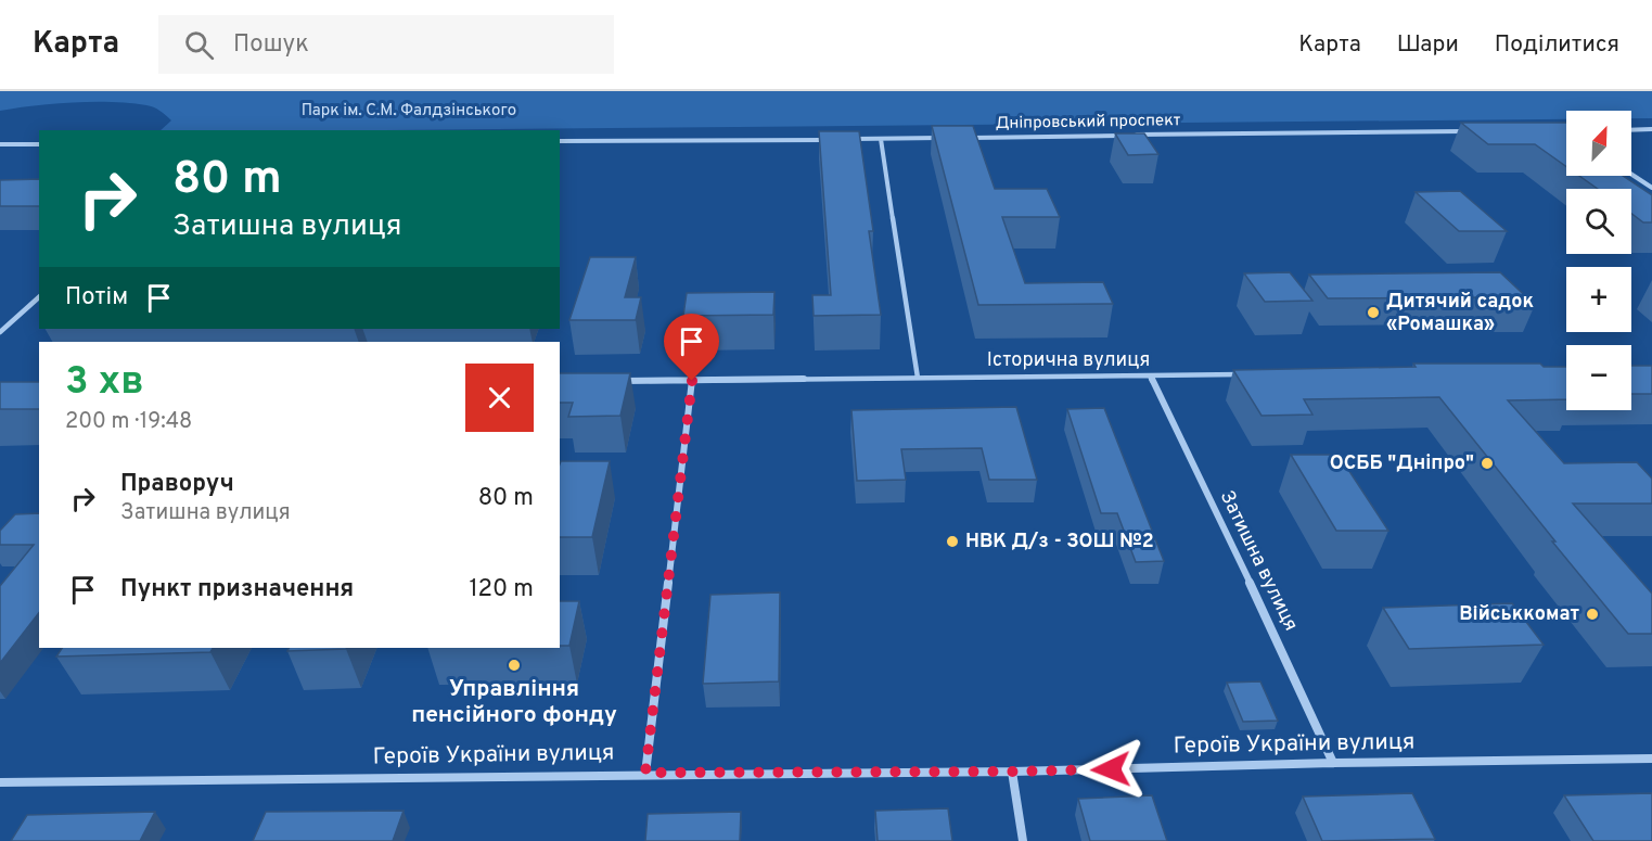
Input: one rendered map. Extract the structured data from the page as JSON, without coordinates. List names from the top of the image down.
{
  "streets": {
    "street": [
      "Дніпровський проспект",
      "Історична вулиця",
      "Затишна вулиця",
      "Героїв України вулиця"
    ]
  },
  "crossings": [
    ["Історична вулиця", "Затишна вулиця"],
    ["Затишна вулиця", "Героїв України вулиця"]
  ],
  "parks": ["Парк ім. С.М. Фалдзінського"],
  "places": [
    "Дитячий садок «Ромашка»",
    "ОСББ \"Днiпро\"",
    "НВК Д/з - ЗОШ №2",
    "Військкомат",
    "Управління пенсійного фонду"
  ],
  "north": "top right",
  "page": {
    "header": "Карта",
    "search": "Пошук",
    "nav": ["Карта", "Шари", "Поділитися"],
    "map_buttons": ["+", "−"],
    "turn": ["80 m", "Затишна вулиця"],
    "then": "Потім",
    "heading": ["3 хв", "200 m · 19:48"],
    "list": [
      {
        "name": "Праворуч",
        "note": "Затишна вулиця",
        "value": "80 m"
      },
      {
        "name": "Пункт призначення",
        "value": "120 m"
      }
    ]
  }
}
